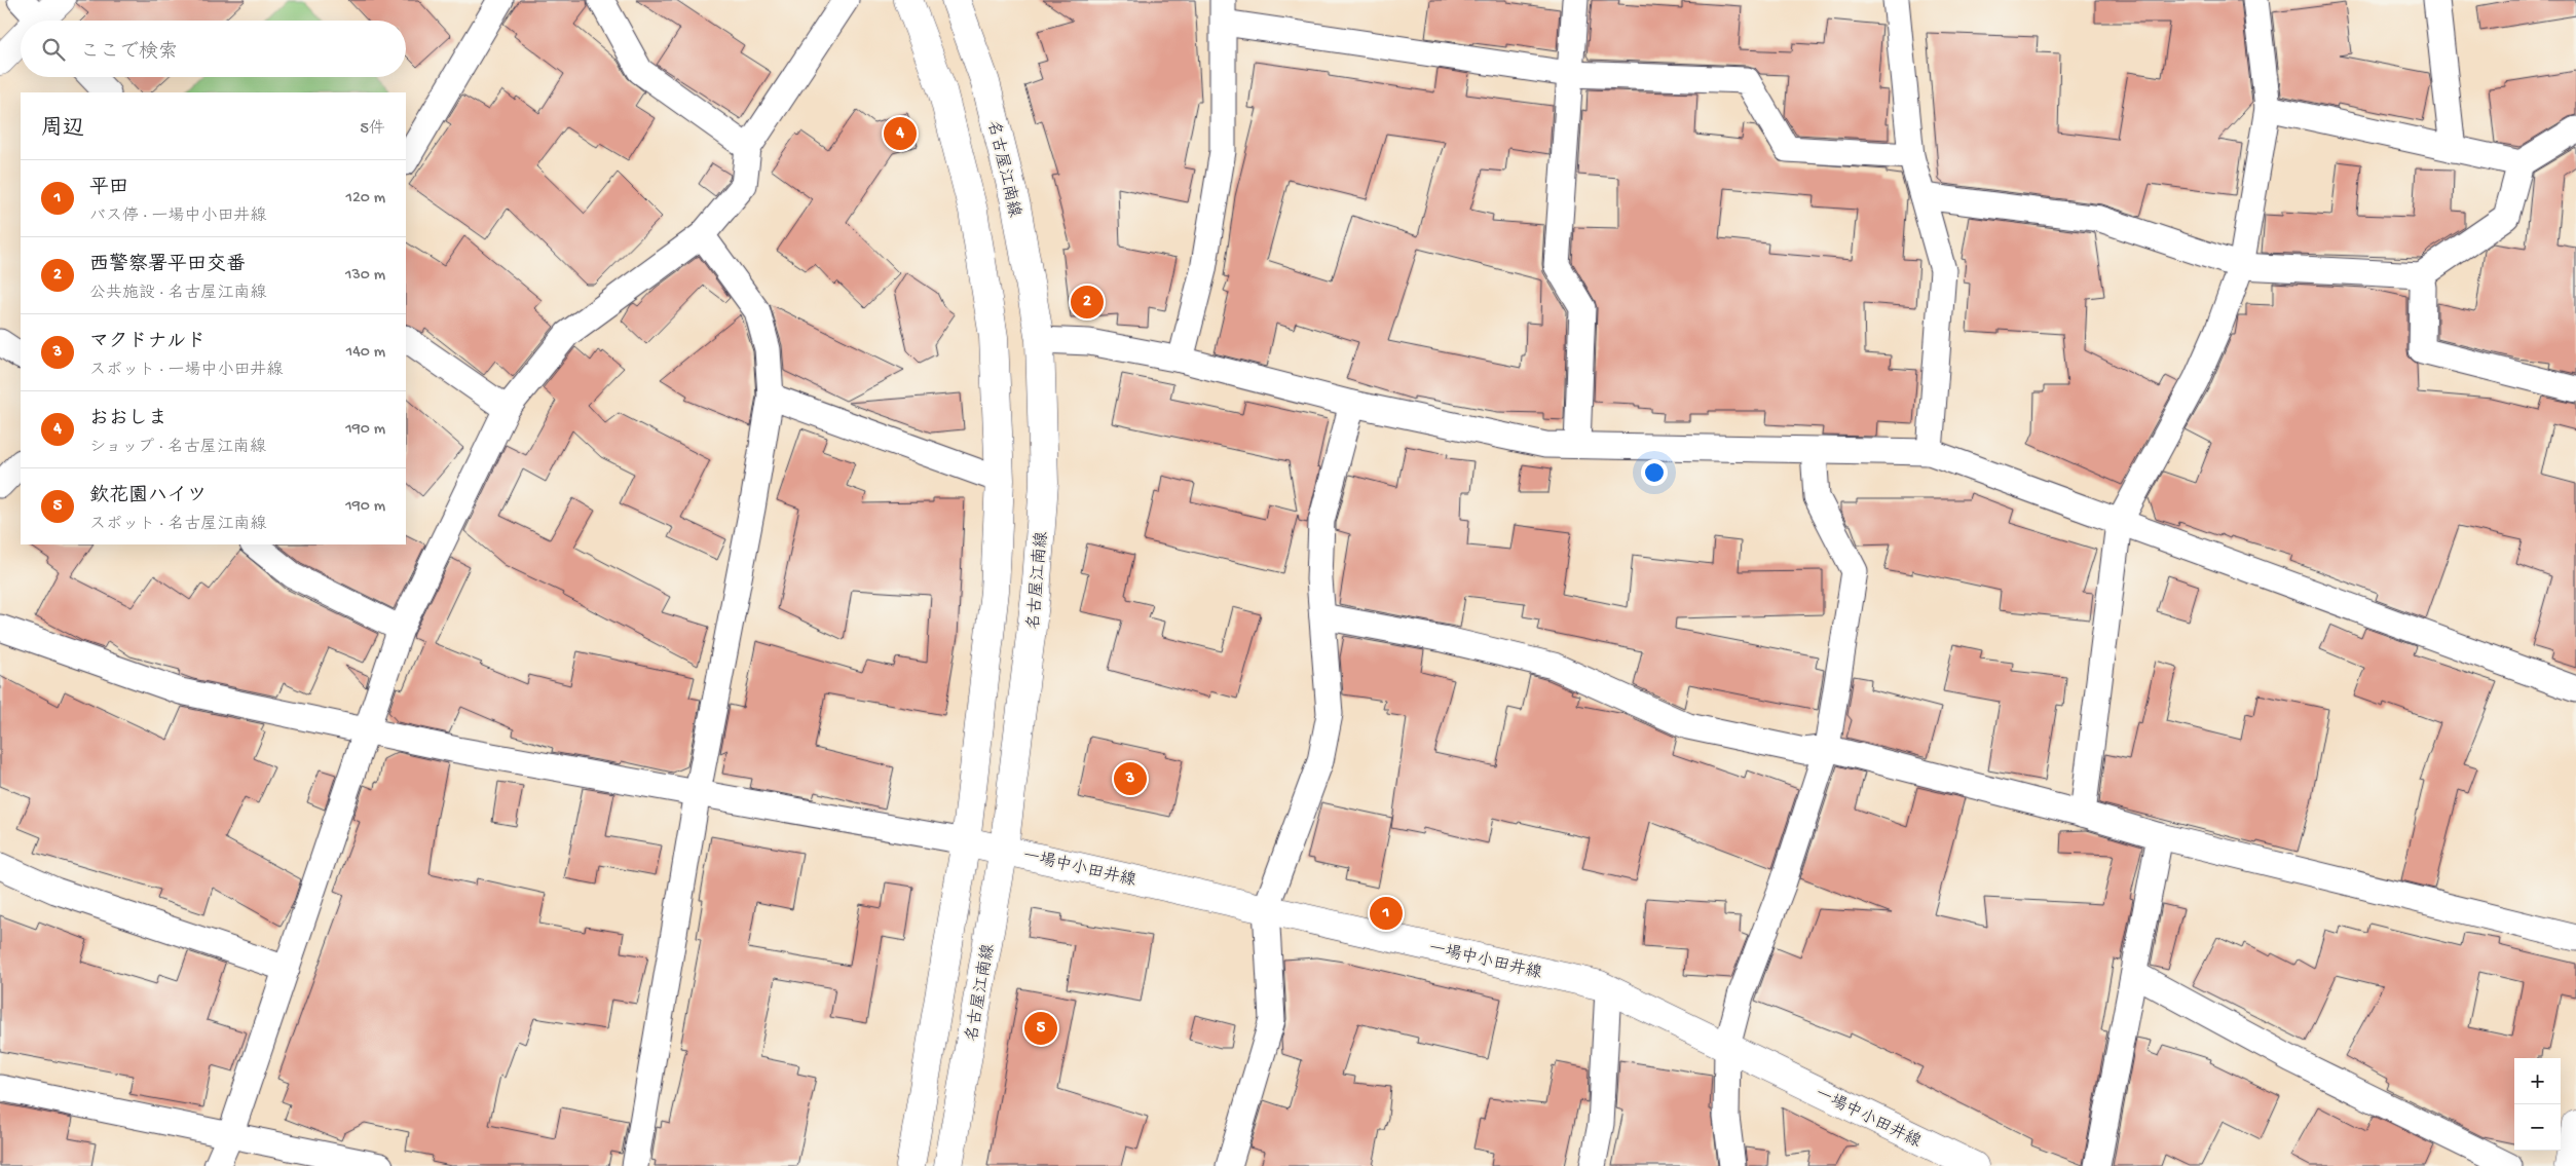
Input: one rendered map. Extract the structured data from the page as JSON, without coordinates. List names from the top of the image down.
{
  "streets": {
    "main road": ["名古屋江南線", "一場中小田井線"]
  },
  "crossings": [
    ["名古屋江南線", "一場中小田井線"]
  ],
  "page": {
    "search": "ここで検索",
    "heading": ["周辺", "5件"],
    "pins": [
      "4",
      "2",
      "3",
      "1",
      "5"
    ],
    "list": [
      {
        "mark": "1",
        "name": "平田",
        "note": "バス停 · 一場中小田井線",
        "value": "120 m"
      },
      {
        "mark": "2",
        "name": "西警察署平田交番",
        "note": "公共施設 · 名古屋江南線",
        "value": "130 m"
      },
      {
        "mark": "3",
        "name": "マクドナルド",
        "note": "スポット · 一場中小田井線",
        "value": "140 m"
      },
      {
        "mark": "4",
        "name": "おおしま",
        "note": "ショップ · 名古屋江南線",
        "value": "190 m"
      },
      {
        "mark": "5",
        "name": "欽花園ハイツ",
        "note": "スポット · 名古屋江南線",
        "value": "190 m"
      }
    ],
    "map_buttons": ["+", "−"]
  }
}
